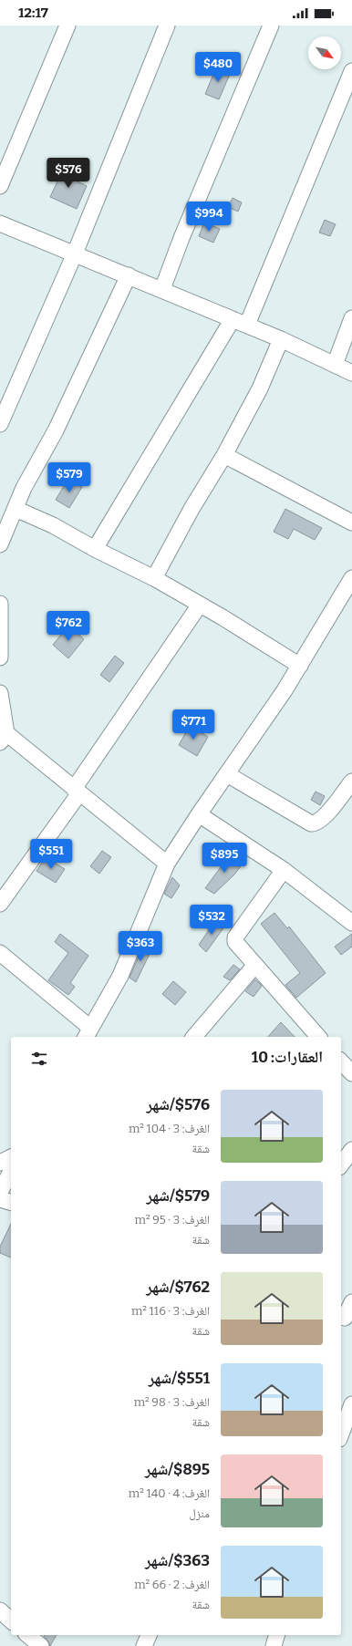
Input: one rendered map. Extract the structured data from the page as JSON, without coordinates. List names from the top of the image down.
{
  "north": "bottom right",
  "page": {
    "status": "12:17",
    "price": [
      "$480",
      "$576",
      "$994",
      "$579",
      "$762",
      "$771",
      "$551",
      "$895",
      "$532",
      "$363"
    ],
    "heading": "العقارات: 10",
    "list": [
      {
        "name": "$576/شهر",
        "note": "الغرف: 3 · 104 m² · شقة"
      },
      {
        "name": "$579/شهر",
        "note": "الغرف: 3 · 95 m² · شقة"
      },
      {
        "name": "$762/شهر",
        "note": "الغرف: 3 · 116 m² · شقة"
      },
      {
        "name": "$551/شهر",
        "note": "الغرف: 3 · 98 m² · شقة"
      },
      {
        "name": "$895/شهر",
        "note": "الغرف: 4 · 140 m² · منزل"
      },
      {
        "name": "$363/شهر",
        "note": "الغرف: 2 · 66 m² · شقة"
      }
    ]
  }
}
